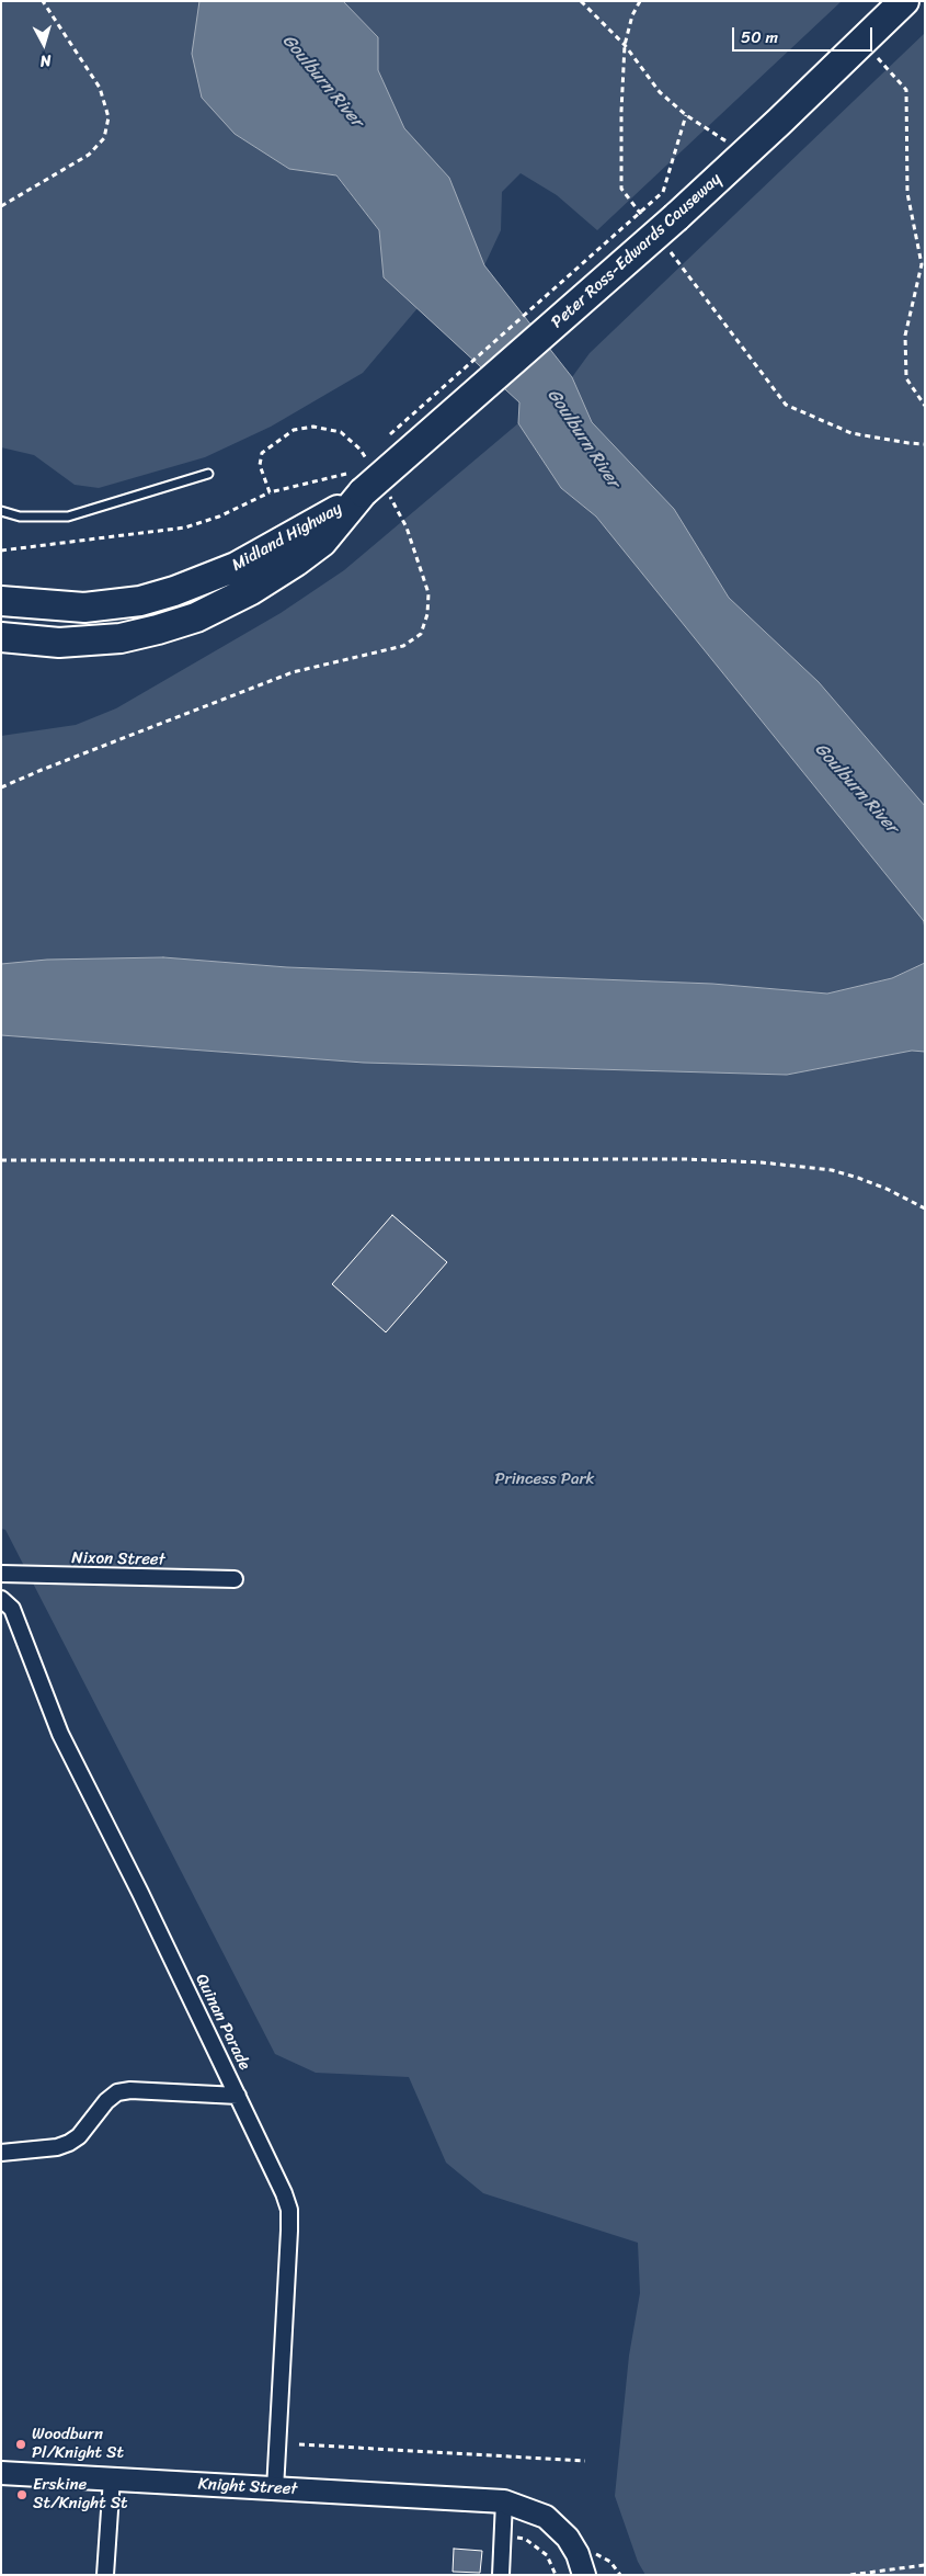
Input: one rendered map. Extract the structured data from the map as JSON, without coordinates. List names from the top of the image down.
{
  "streets": {
    "highway": ["Peter Ross-Edwards Causeway", "Midland Highway"],
    "street": ["Nixon Street", "Quinan Parade", "Knight Street"]
  },
  "crossings": [
    ["Peter Ross-Edwards Causeway", "Midland Highway"],
    ["Quinan Parade", "Knight Street"]
  ],
  "water": ["Goulburn River"],
  "parks": ["Princess Park"],
  "places": ["Woodburn Pl/Knight St", "Erskine St/Knight St"],
  "scale_bar": "50 m",
  "north": "bottom"
}
